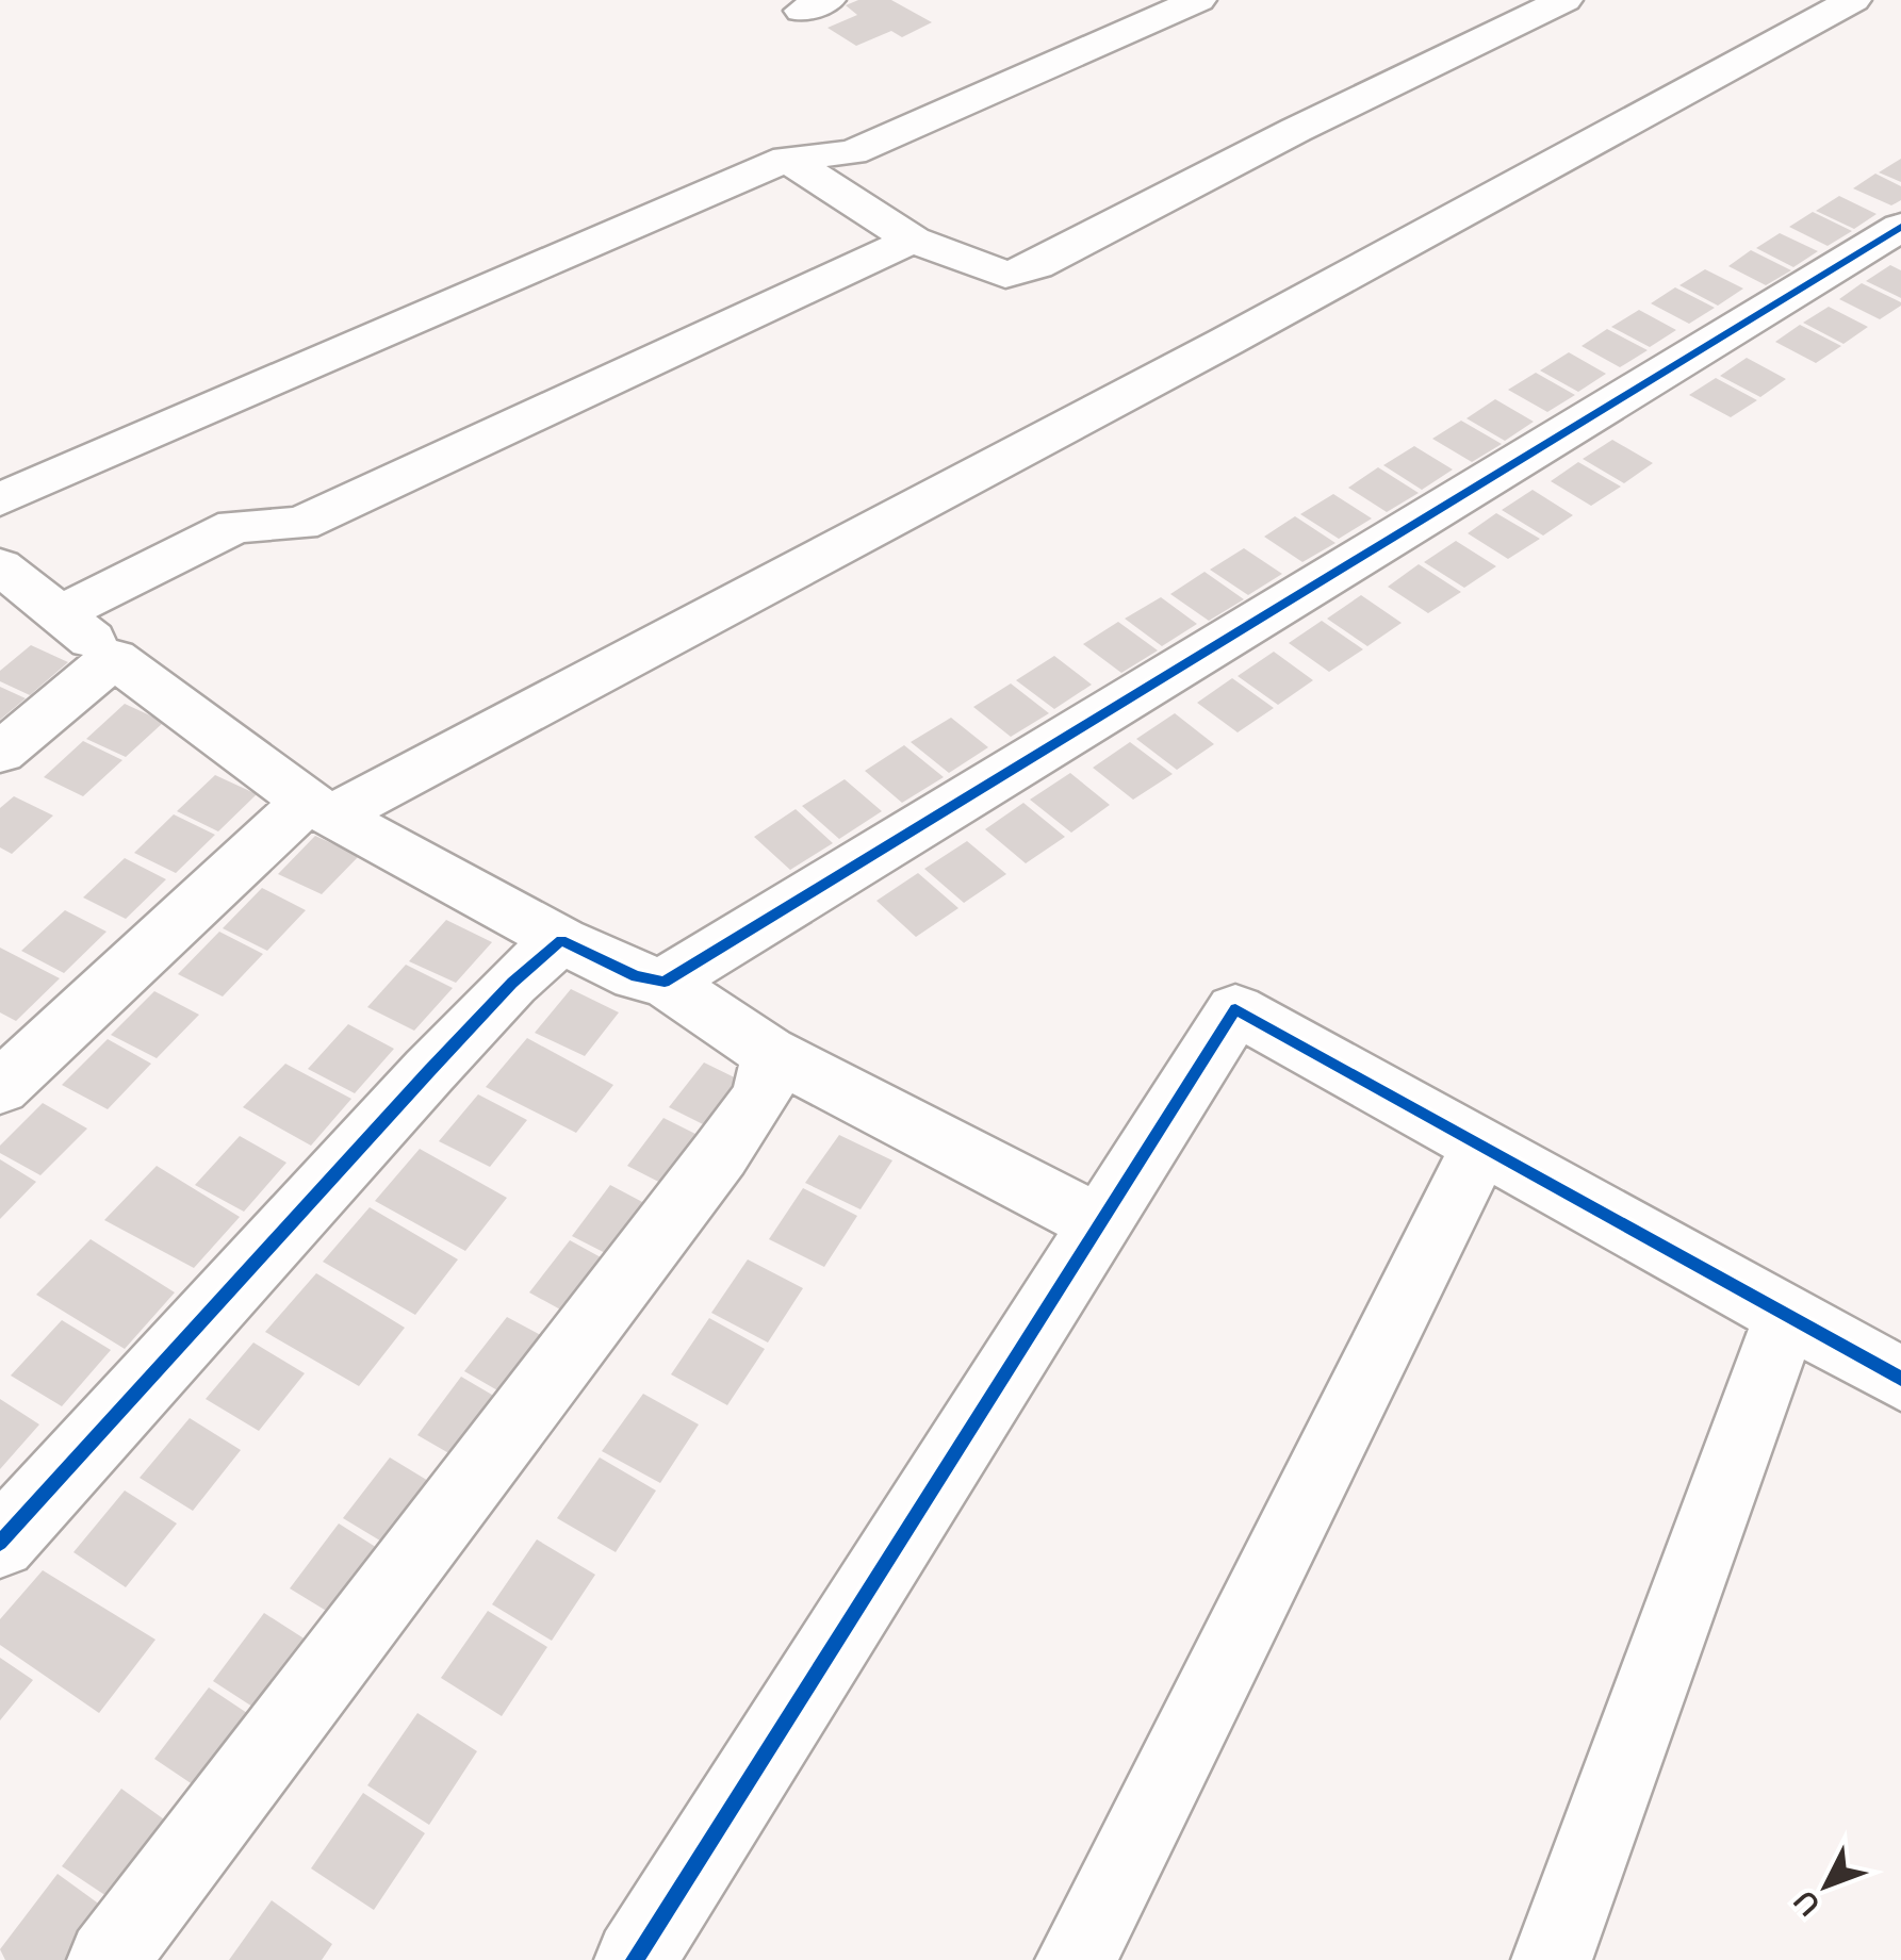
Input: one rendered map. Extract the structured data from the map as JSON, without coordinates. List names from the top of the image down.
{
  "north": "bottom left"
}
